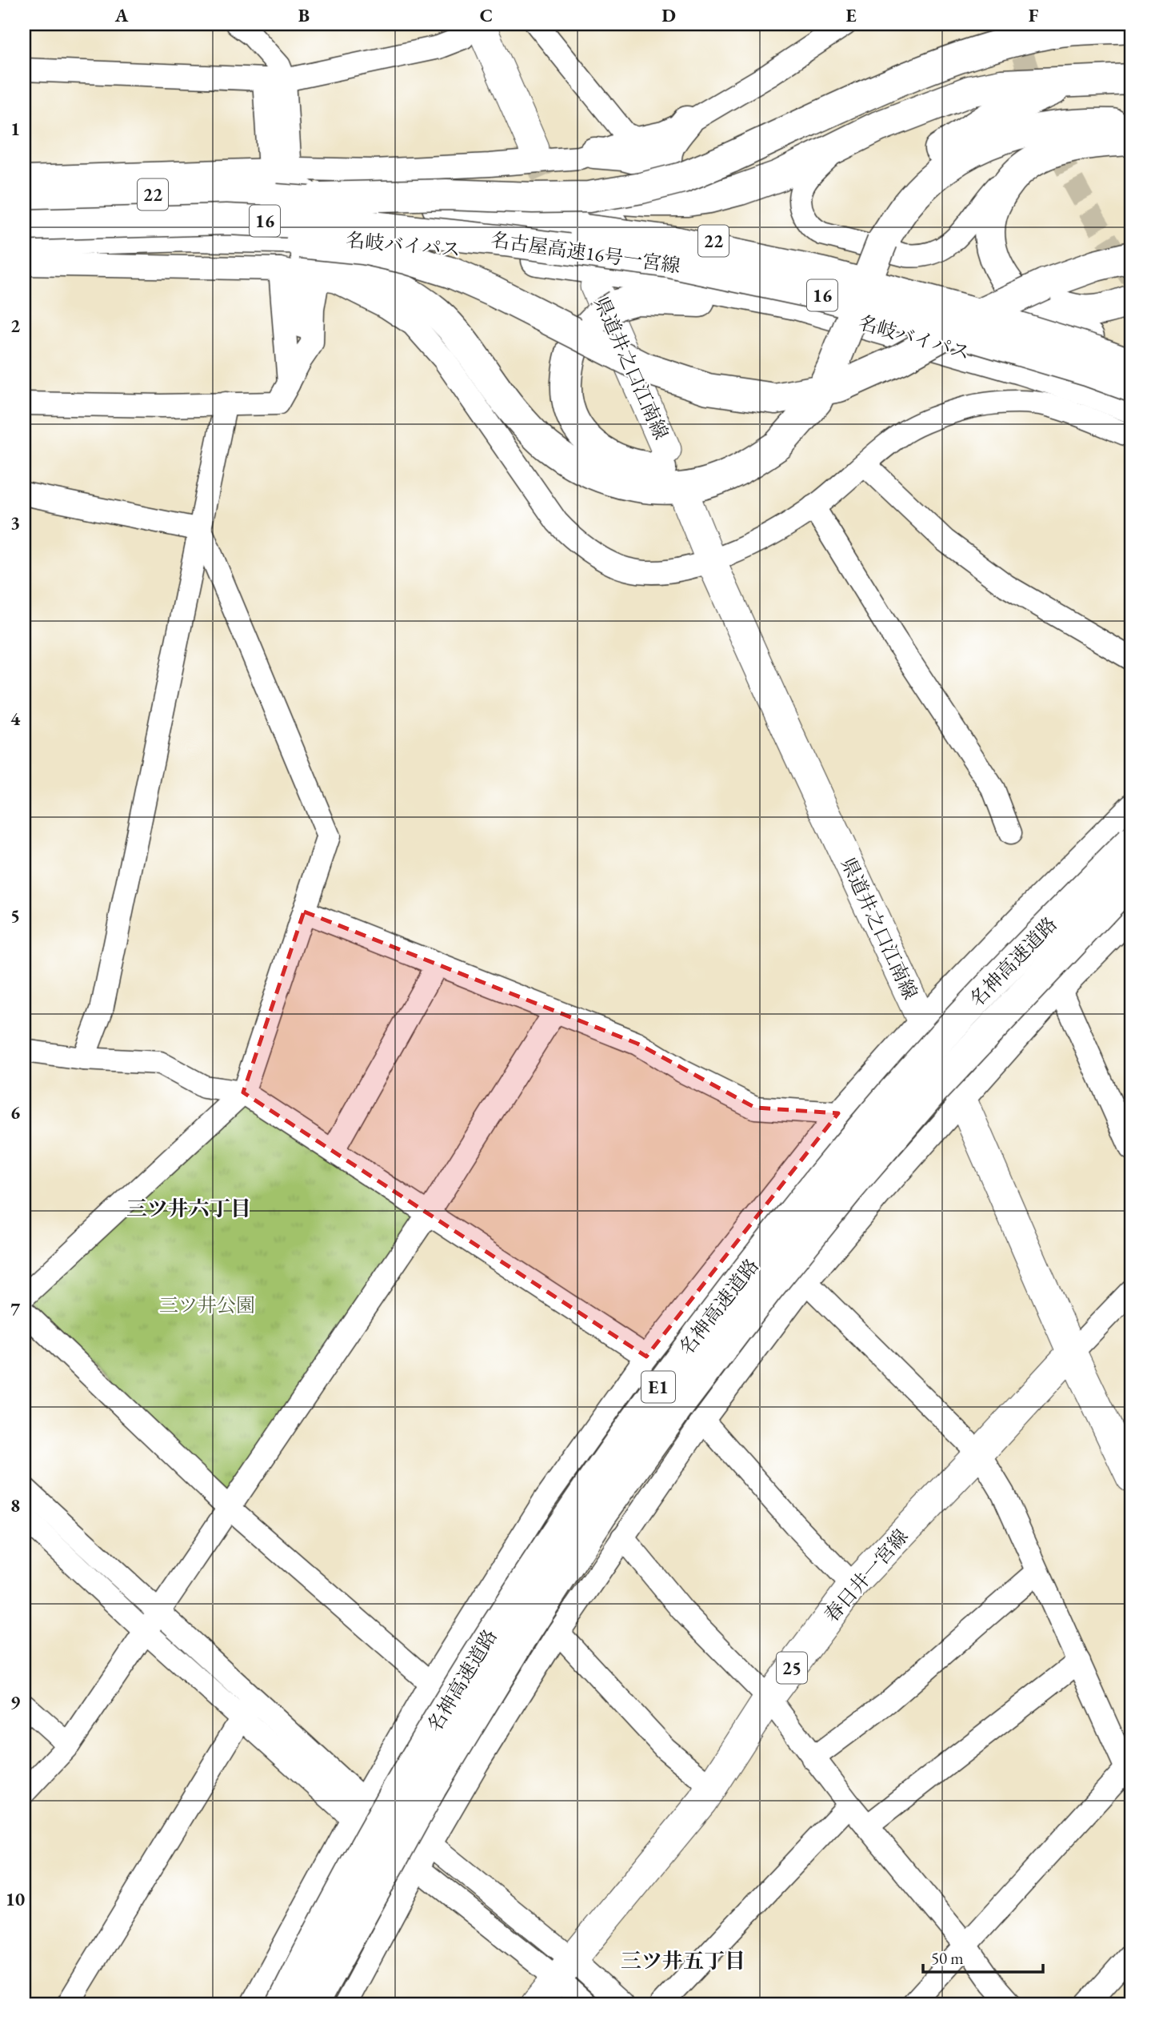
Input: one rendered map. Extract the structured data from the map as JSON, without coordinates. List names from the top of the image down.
{
  "streets": {
    "highway": [
      "22",
      "16",
      "名岐バイパス",
      "名古屋高速16号一宮線",
      "名神高速道路",
      "E1"
    ],
    "main road": ["県道井之口江南線", "春日井一宮線", "25"]
  },
  "crossings": [
    ["名岐バイパス", "名古屋高速16号一宮線"],
    ["県道井之口江南線", "春日井一宮線"]
  ],
  "districts": ["三ツ井六丁目", "三ツ井五丁目"],
  "parks": ["三ツ井公園"],
  "scale_bar": "50 m",
  "grid": {
    "columns": [
      "A",
      "B",
      "C",
      "D",
      "E",
      "F"
    ],
    "rows": [
      "1",
      "2",
      "3",
      "4",
      "5",
      "6",
      "7",
      "8",
      "9",
      "10"
    ]
  }
}
